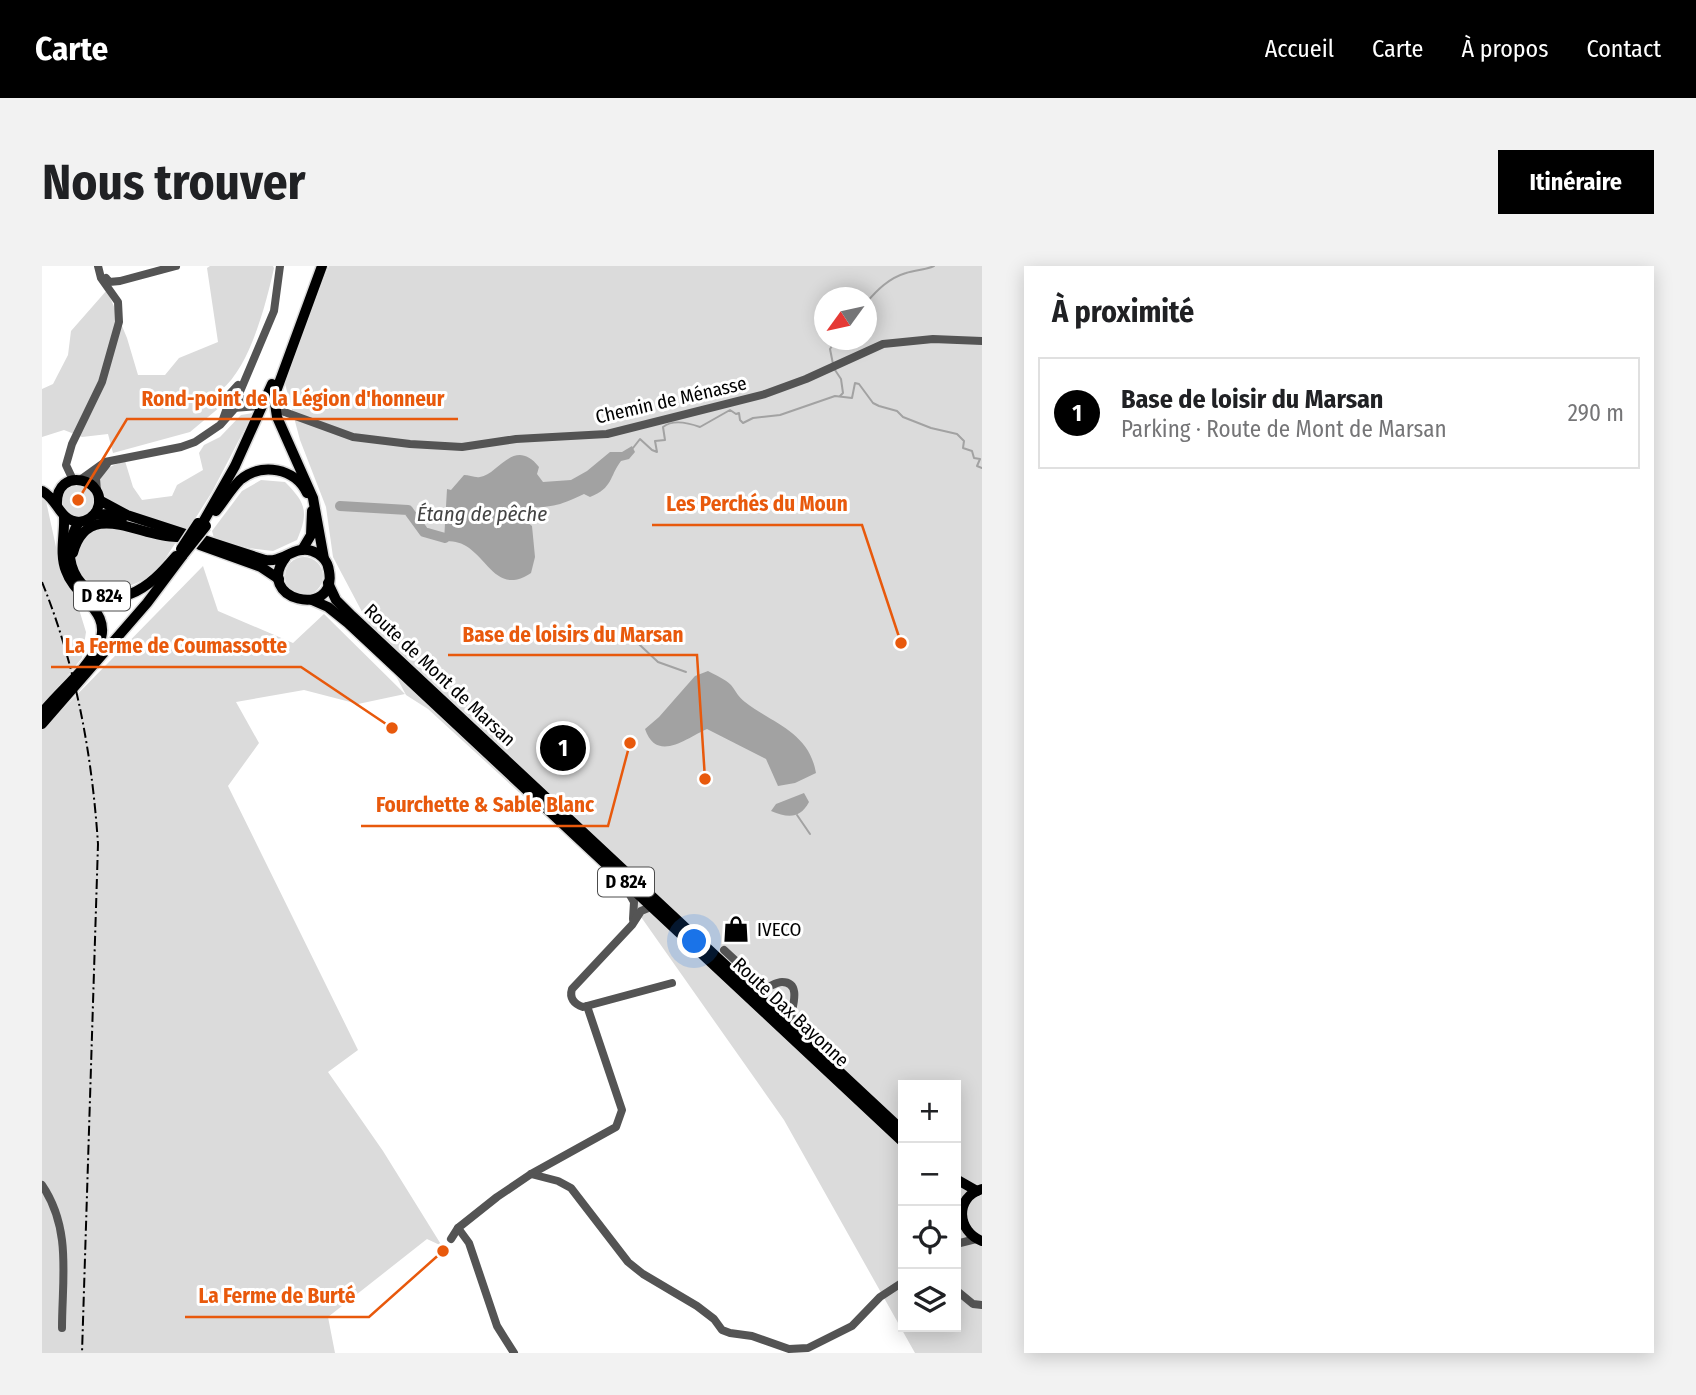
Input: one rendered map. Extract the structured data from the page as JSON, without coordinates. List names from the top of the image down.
{
  "streets": {
    "main road": ["D 824", "Route de Mont de Marsan", "Route Dax Bayonne"],
    "street": ["Chemin de Ménasse"]
  },
  "crossings": [
    ["D 824", "Route de Mont de Marsan"],
    ["D 824", "Route Dax Bayonne"],
    ["Route de Mont de Marsan", "Route Dax Bayonne"]
  ],
  "water": ["Étang de pêche"],
  "places": {
    "other": [
      "Rond-point de la Légion d'honneur",
      "Les Perchés du Moun",
      "La Ferme de Coumassotte",
      "Fourchette & Sable Blanc",
      "Base de loisirs du Marsan",
      "La Ferme de Burté"
    ],
    "shop": ["IVECO"]
  },
  "north": "bottom left",
  "page": {
    "header": "Carte",
    "nav": [
      "Accueil",
      "Carte",
      "À propos",
      "Contact"
    ],
    "buttons": "Itinéraire",
    "title": "Nous trouver",
    "heading": "À proximité",
    "list": [
      {
        "mark": "1",
        "name": "Base de loisir du Marsan",
        "note": "Parking · Route de Mont de Marsan",
        "value": "290 m"
      }
    ],
    "pins": "1",
    "map_buttons": ["+", "−"]
  }
}
